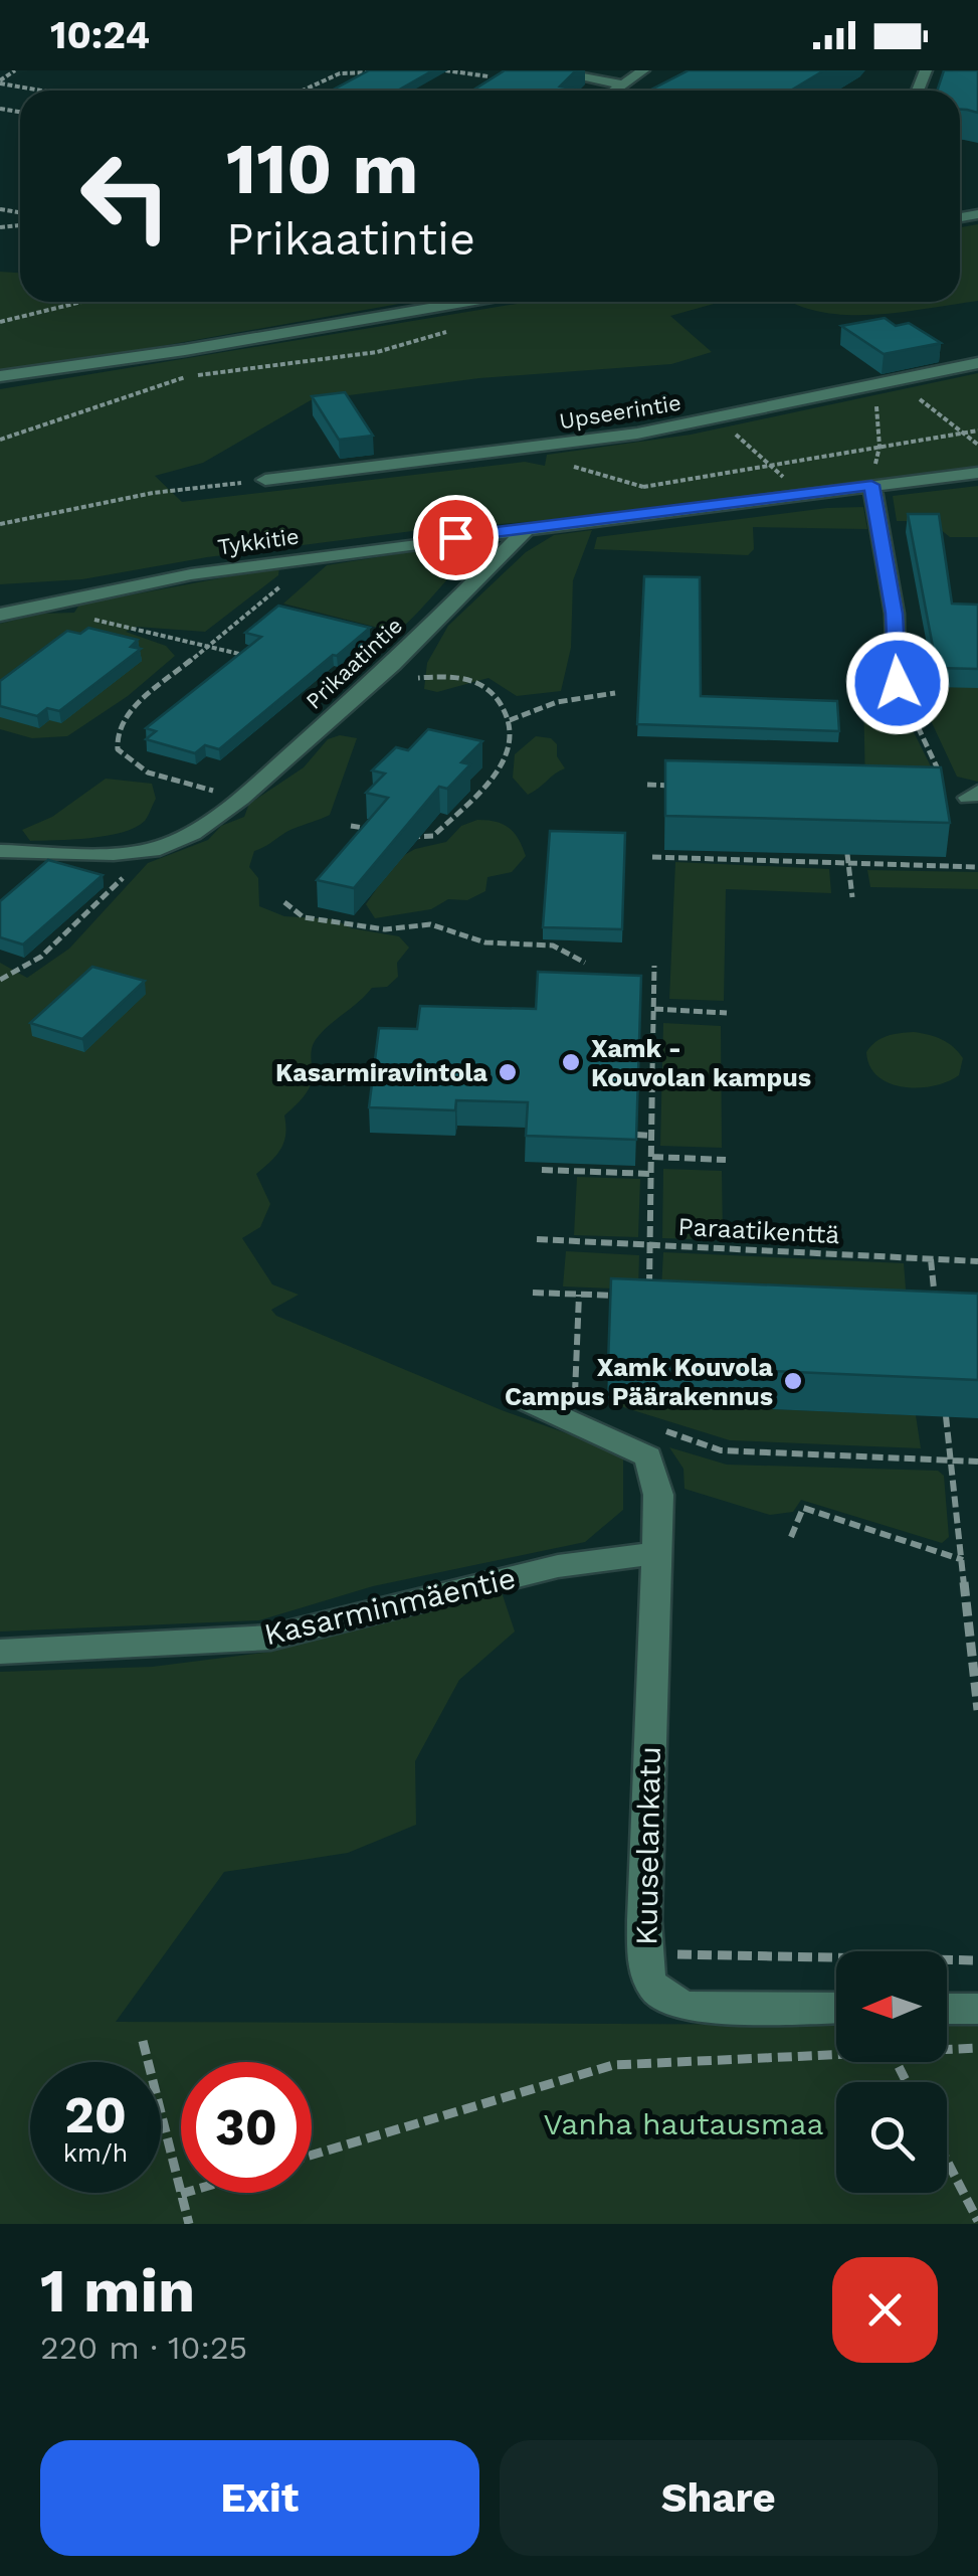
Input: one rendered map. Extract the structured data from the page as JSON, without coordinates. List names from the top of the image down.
{
  "streets": {
    "street": [
      "Upseerintie",
      "Tykkitie",
      "Prikaatintie",
      "Kasarminmäentie",
      "Kuuselankatu"
    ],
    "path": ["Paraatikenttä"]
  },
  "crossings": [
    ["Tykkitie", "Prikaatintie"],
    ["Kasarminmäentie", "Kuuselankatu"]
  ],
  "parks": ["Vanha hautausmaa"],
  "places": ["Xamk - Kouvolan kampus", "Kasarmiravintola", "Xamk Kouvola Campus Päärakennus"],
  "north": "left",
  "page": {
    "status": "10:24",
    "turn": ["110 m", "Prikaatintie"],
    "speed": "20 km/h",
    "limit": "30",
    "heading": ["1 min", "220 m · 10:25"],
    "buttons": ["Exit", "Share"]
  }
}
